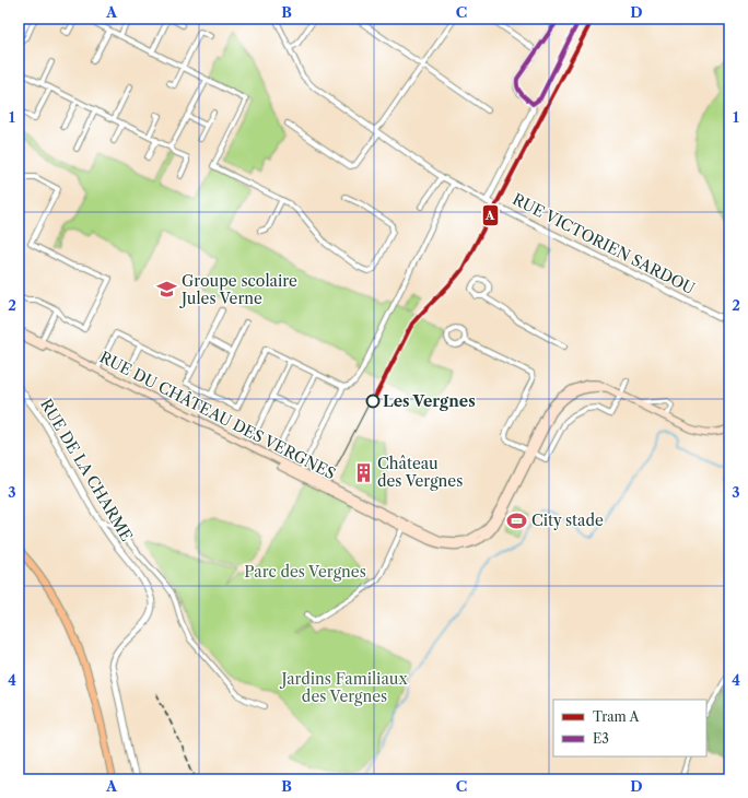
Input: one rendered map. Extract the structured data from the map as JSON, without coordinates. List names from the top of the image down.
{
  "streets": {
    "main road": ["RUE DU CHÂTEAU DES VERGNES"],
    "street": ["RUE VICTORIEN SARDOU", "RUE DE LA CHARME"]
  },
  "parks": ["Parc des Vergnes", "Jardins Familiaux des Vergnes"],
  "places": {
    "school or university": ["Groupe scolaire Jules Verne"],
    "other": ["Les Vergnes"],
    "building": ["Château des Vergnes"],
    "sports": ["City stade"]
  },
  "lines": ["tram line A", "transit line E3"],
  "legend": ["Tram A", "E3"],
  "grid": {
    "columns": [
      "A",
      "B",
      "C",
      "D"
    ],
    "rows": [
      "1",
      "2",
      "3",
      "4"
    ]
  }
}
